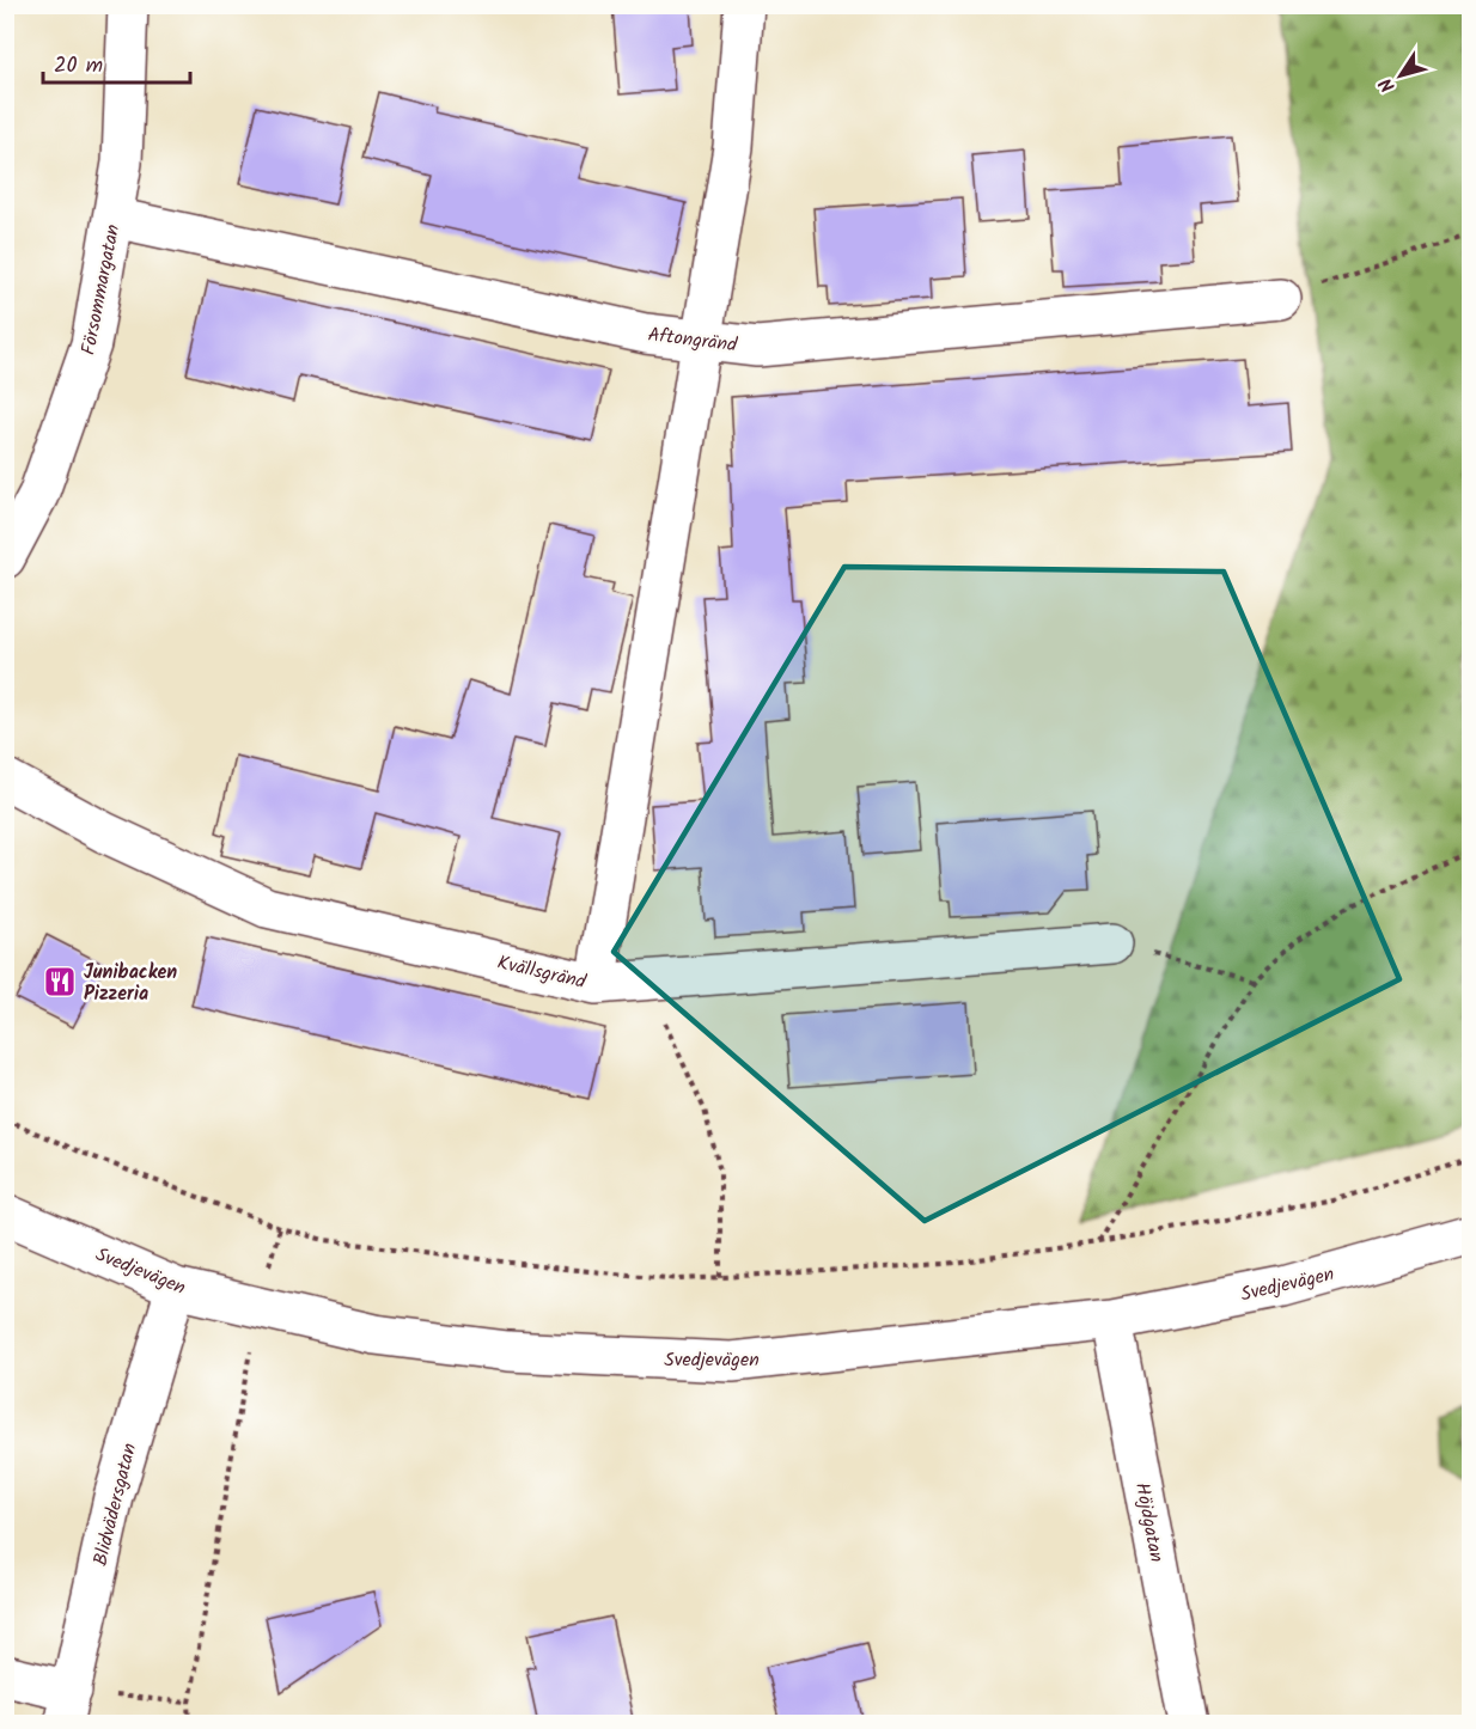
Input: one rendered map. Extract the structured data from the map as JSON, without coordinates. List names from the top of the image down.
{
  "streets": {
    "street": [
      "Försommargatan",
      "Aftongränd",
      "Kvällsgränd",
      "Svedjevägen",
      "Blidvädersgatan",
      "Höjdgatan"
    ]
  },
  "crossings": [
    ["Försommargatan", "Aftongränd"],
    ["Svedjevägen", "Blidvädersgatan"],
    ["Svedjevägen", "Höjdgatan"]
  ],
  "places": {
    "restaurant": ["Junibacken Pizzeria"]
  },
  "scale_bar": "20 m",
  "north": "bottom left"
}
